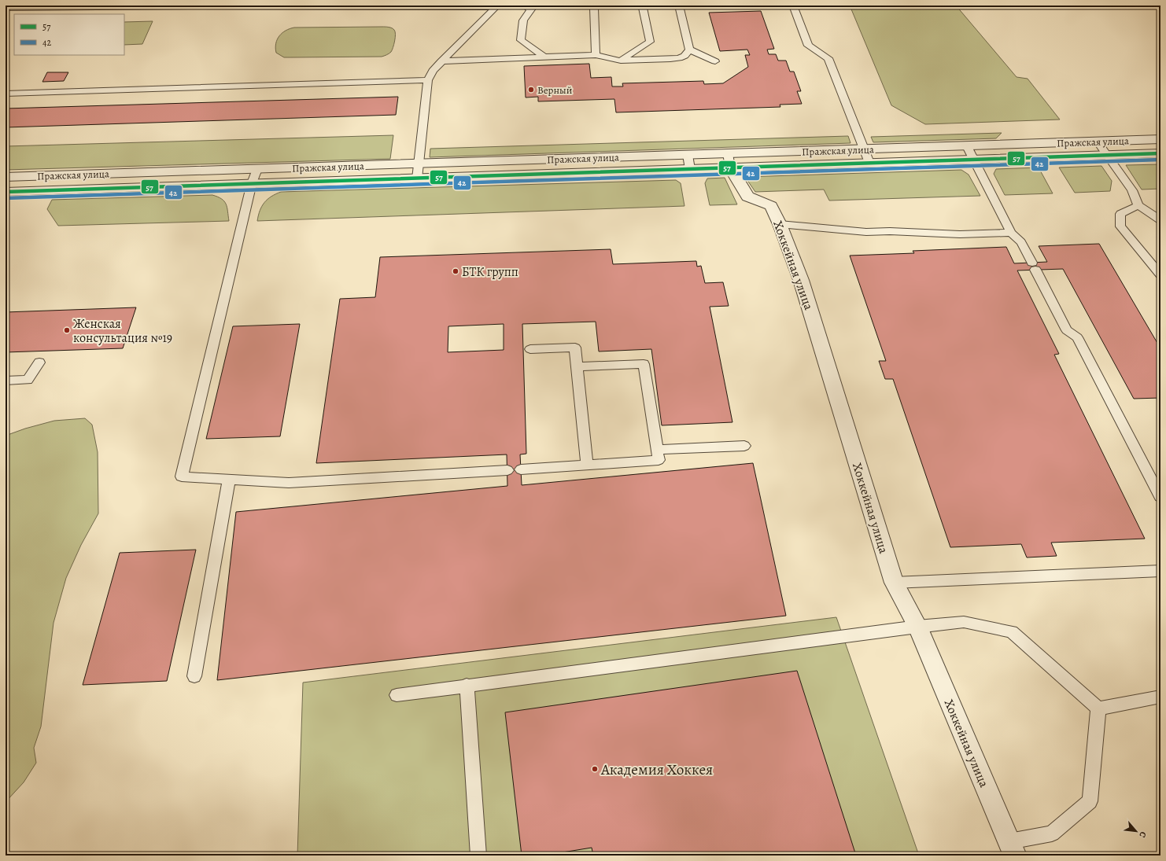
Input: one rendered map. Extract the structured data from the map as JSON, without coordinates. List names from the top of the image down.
{
  "streets": {
    "street": ["Пражская улица", "Хоккейная улица"]
  },
  "crossings": [
    ["Пражская улица", "Хоккейная улица"]
  ],
  "places": [
    "Верный",
    "БТК групп",
    "Женская консультация №19",
    "Академия Хоккея"
  ],
  "lines": ["transit line 57", "transit line 42"],
  "legend": ["57", "42"],
  "north": "bottom right"
}
